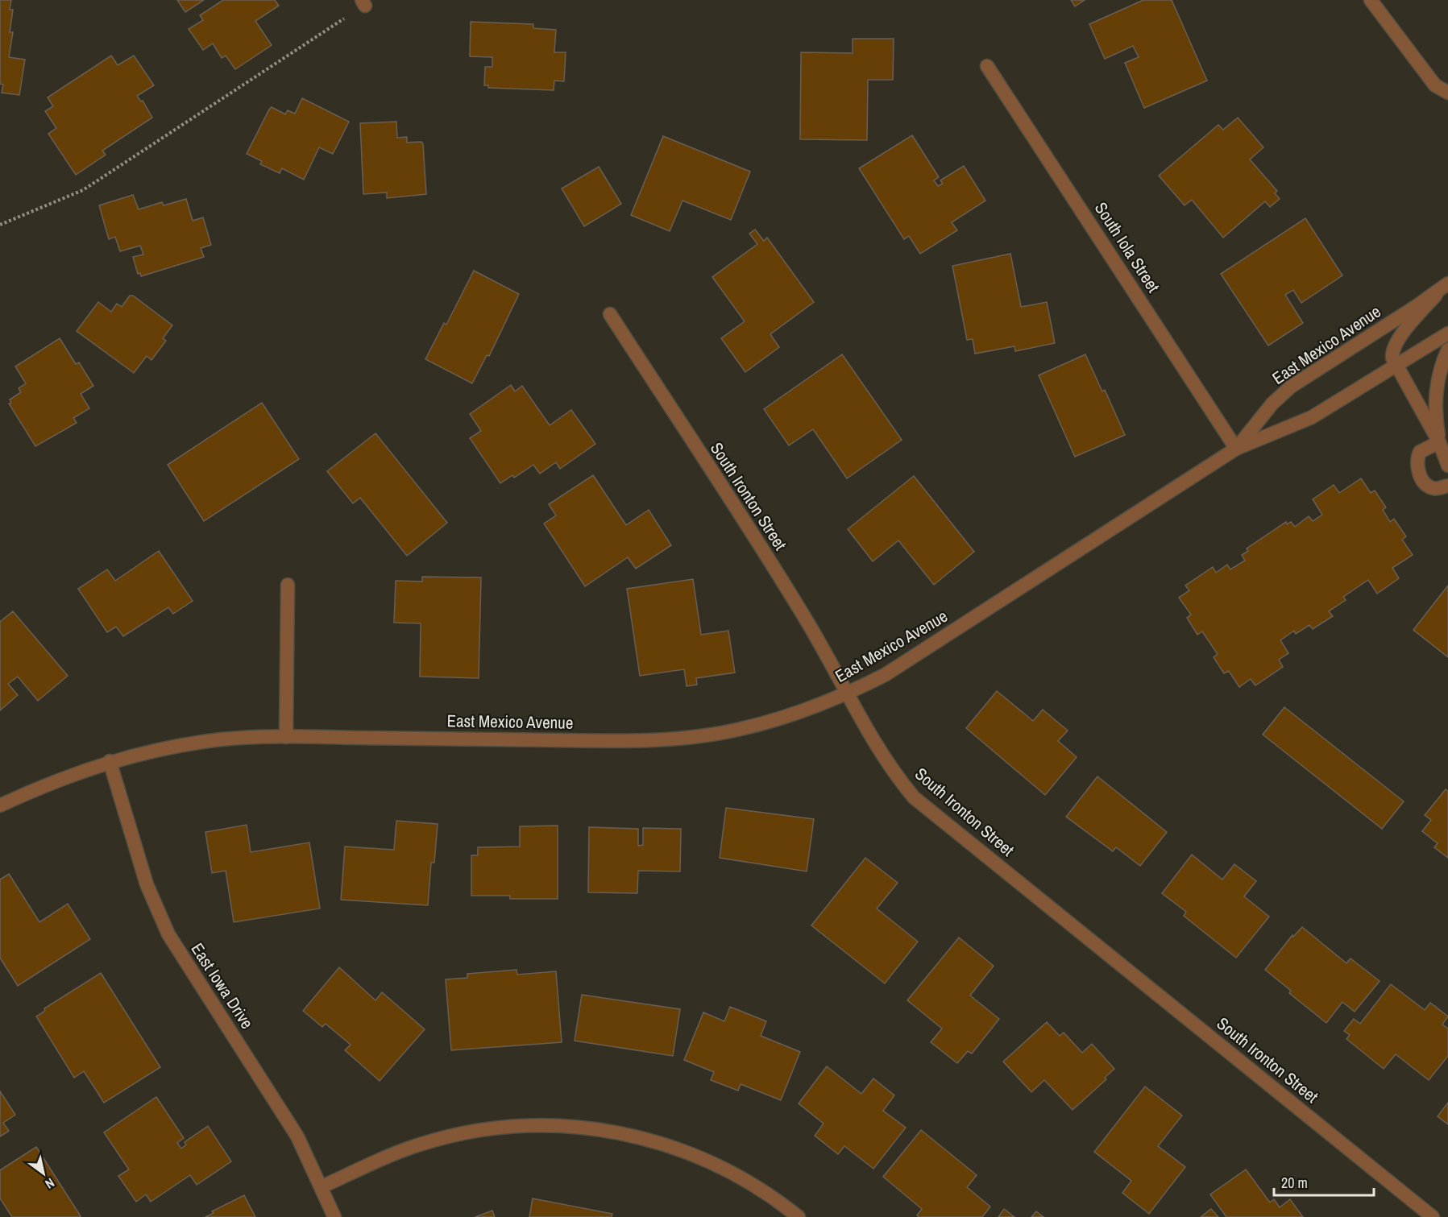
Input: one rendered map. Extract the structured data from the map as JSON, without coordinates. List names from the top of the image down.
{
  "streets": {
    "street": [
      "South Iola Street",
      "East Mexico Avenue",
      "South Ironton Street",
      "East Iowa Drive"
    ]
  },
  "crossings": [
    ["South Iola Street", "East Mexico Avenue"],
    ["East Mexico Avenue", "South Ironton Street"],
    ["East Mexico Avenue", "East Iowa Drive"]
  ],
  "scale_bar": "20 m",
  "north": "bottom right"
}
